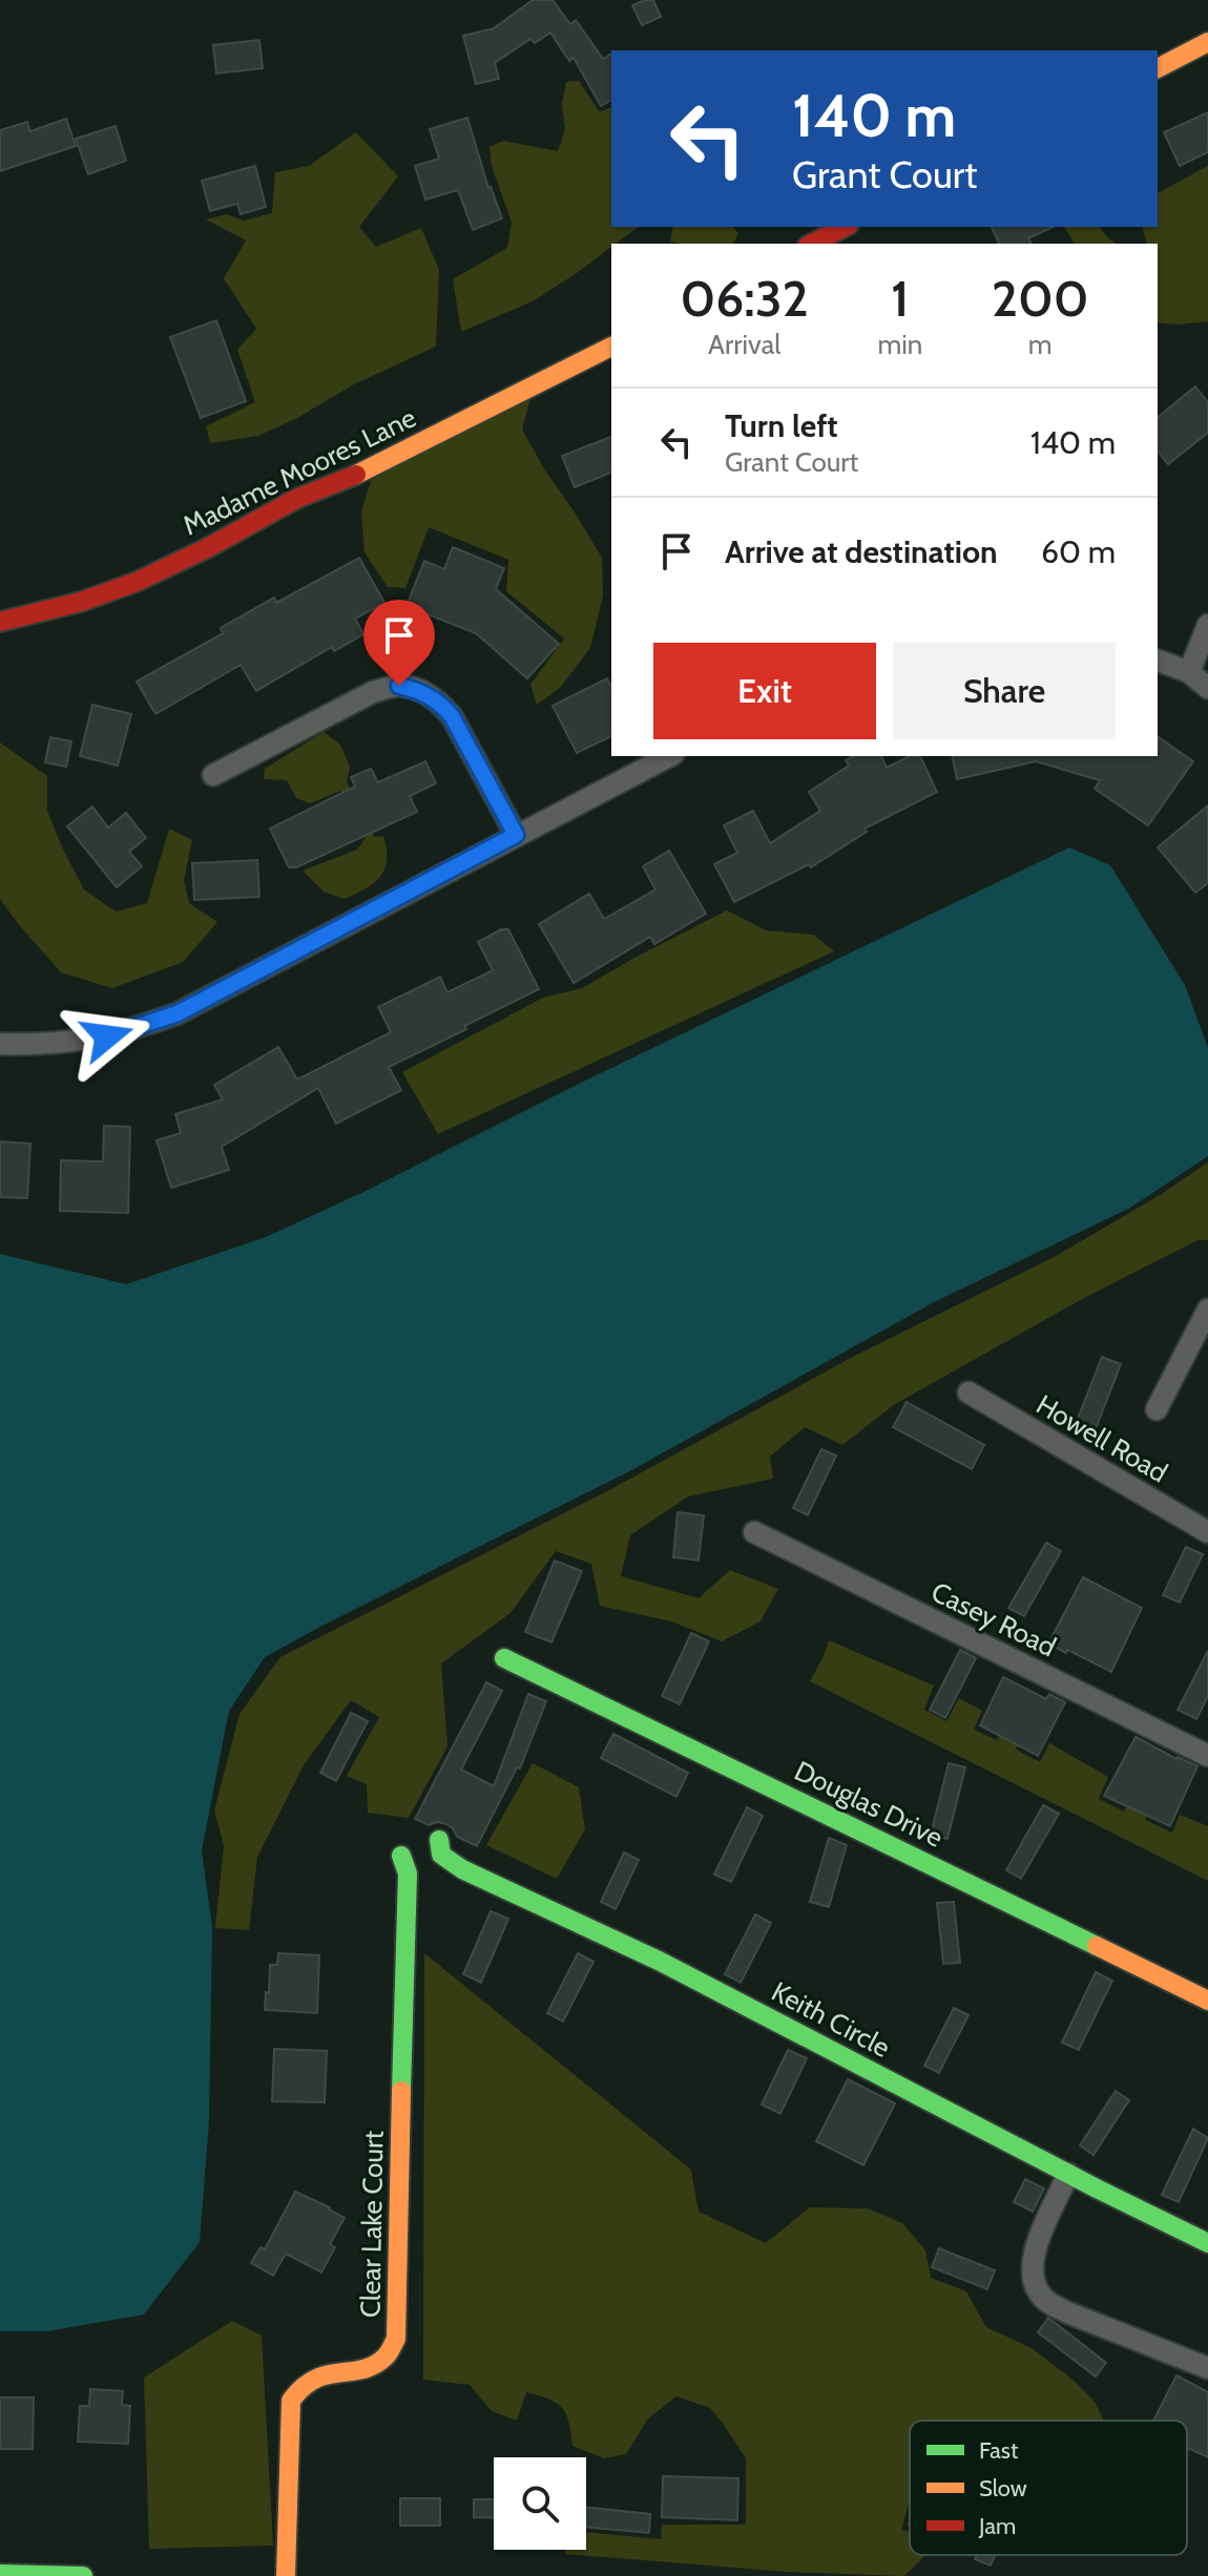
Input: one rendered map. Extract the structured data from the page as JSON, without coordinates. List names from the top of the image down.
{
  "streets": {
    "street": [
      "Madame Moores Lane",
      "Howell Road",
      "Casey Road",
      "Douglas Drive",
      "Keith Circle",
      "Clear Lake Court"
    ]
  },
  "legend": ["Fast", "Slow", "Jam"],
  "page": {
    "turn": ["140 m", "Grant Court"],
    "eta": [
      "06:32",
      "Arrival",
      "1",
      "min",
      "200",
      "m"
    ],
    "list": [
      {
        "name": "Turn left",
        "note": "Grant Court",
        "value": "140 m"
      },
      {
        "name": "Arrive at destination",
        "value": "60 m"
      }
    ],
    "buttons": ["Exit", "Share"]
  }
}
